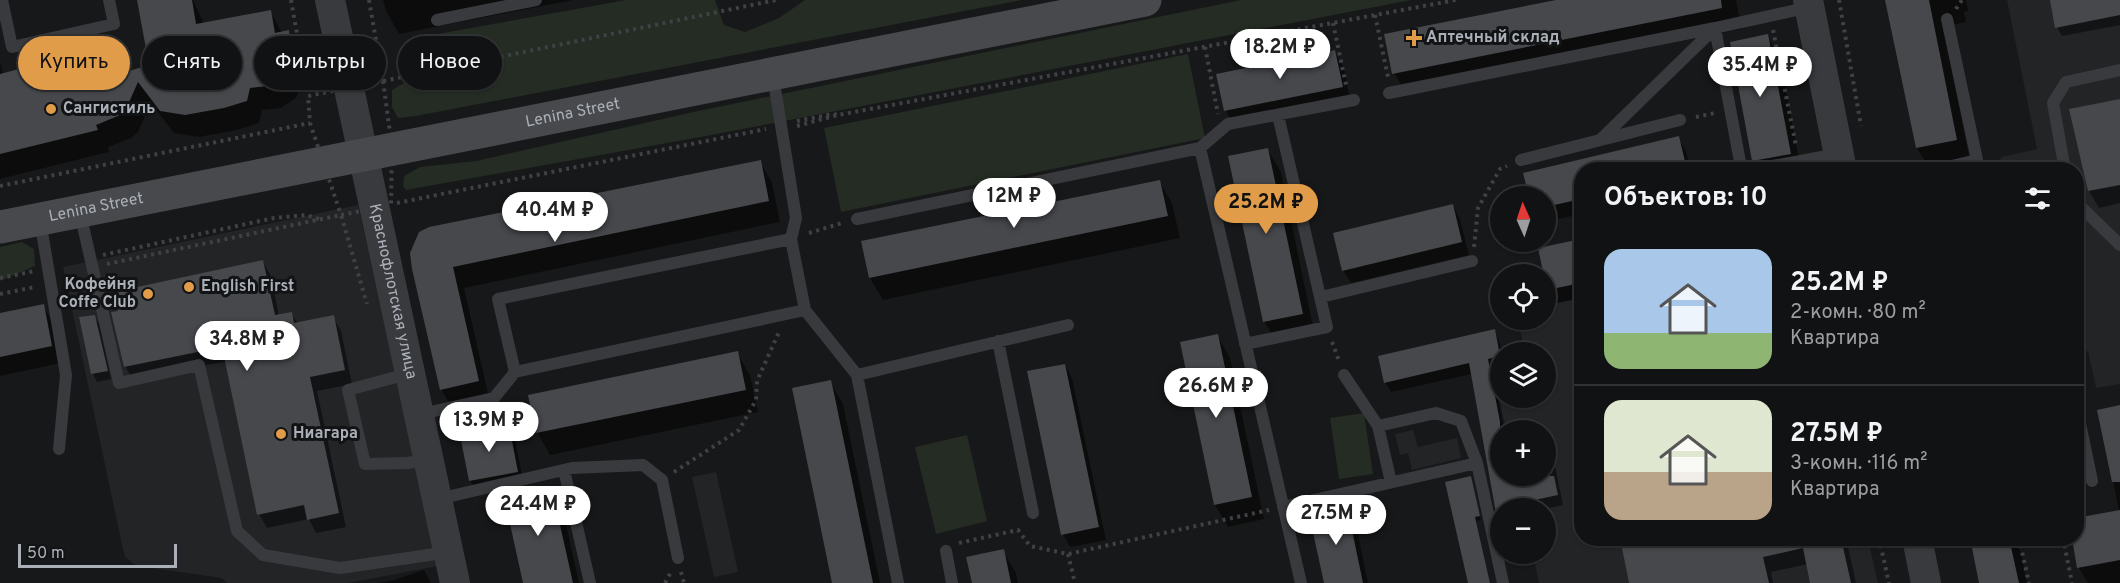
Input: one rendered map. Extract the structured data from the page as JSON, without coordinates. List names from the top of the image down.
{
  "streets": {
    "main road": ["Lenina Street"],
    "street": ["Краснофлотская улица"]
  },
  "crossings": [
    ["Lenina Street", "Краснофлотская улица"]
  ],
  "places": {
    "health": ["Аптечный склад"],
    "other": [
      "Сангистиль",
      "English First",
      "Кофейня Coffe Club",
      "Ниагара"
    ]
  },
  "scale_bar": "50 m",
  "north": "top",
  "page": {
    "price": [
      "18.2M ₽",
      "35.4M ₽",
      "12M ₽",
      "25.2M ₽",
      "40.4M ₽",
      "34.8M ₽",
      "26.6M ₽",
      "13.9M ₽",
      "24.4M ₽",
      "27.5M ₽"
    ],
    "chip": [
      "Купить",
      "Снять",
      "Фильтры",
      "Новое"
    ],
    "heading": "Объектов: 10",
    "map_buttons": ["+", "−"],
    "list": [
      {
        "name": "25.2M ₽",
        "note": "2-комн. · 80 m² · Квартира"
      },
      {
        "name": "27.5M ₽",
        "note": "3-комн. · 116 m² · Квартира"
      }
    ],
    "scale": "50 m"
  }
}
